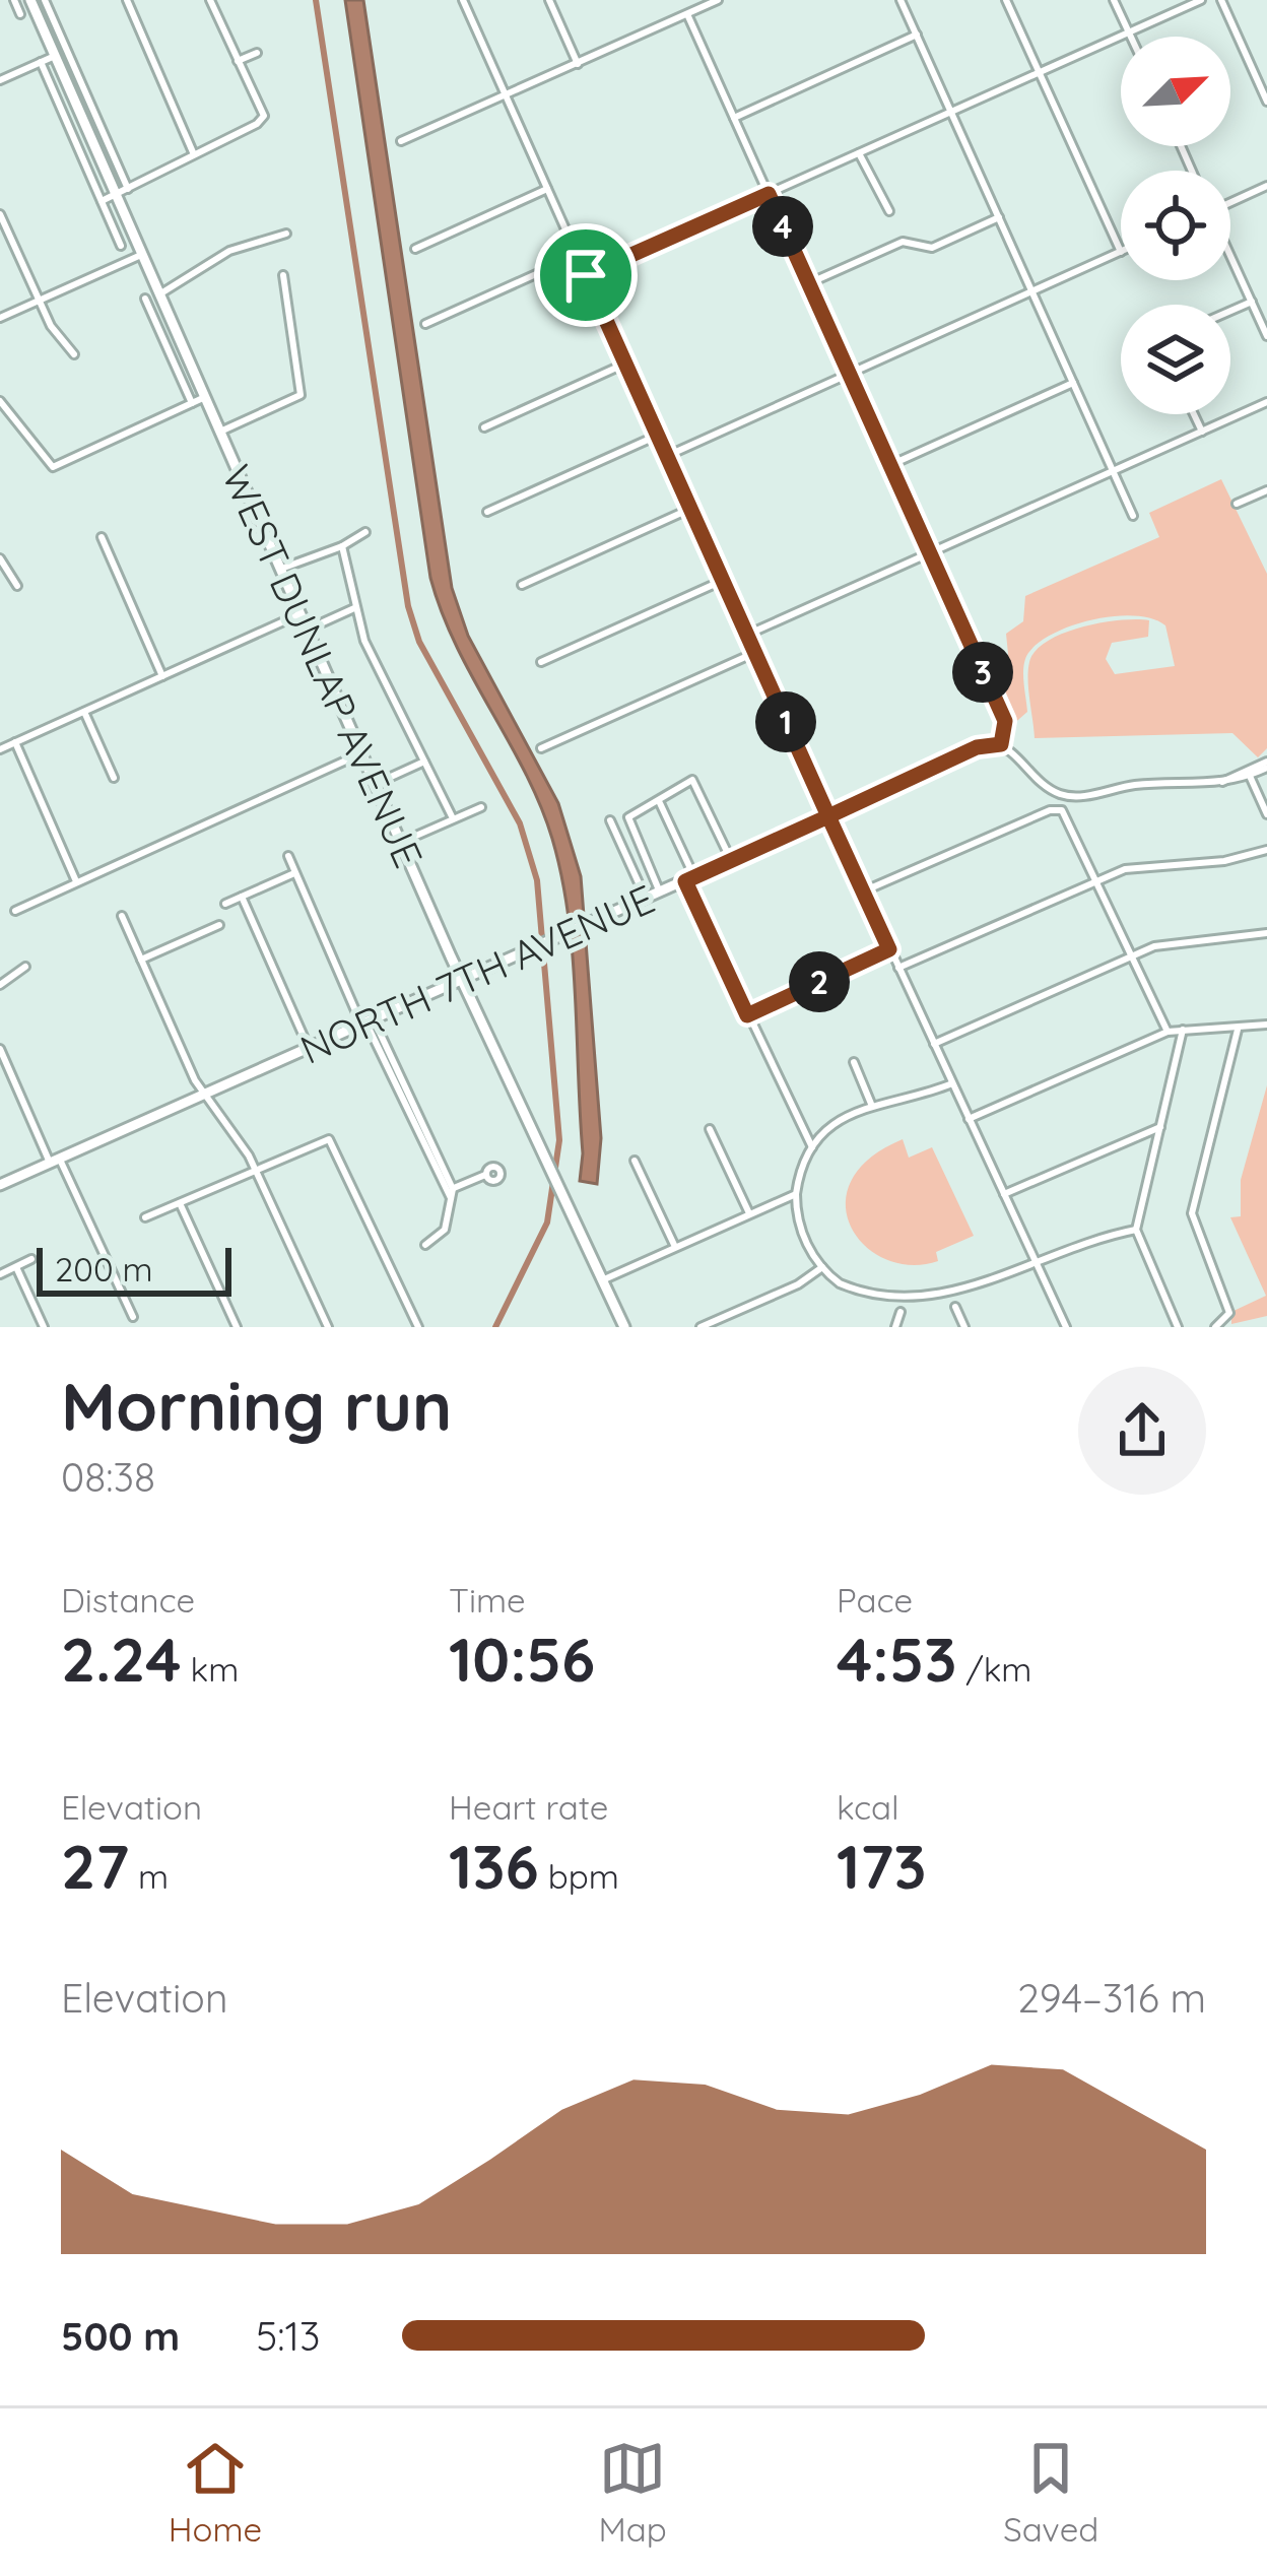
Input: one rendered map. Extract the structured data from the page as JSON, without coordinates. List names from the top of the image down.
{
  "streets": {
    "main road": ["WEST DUNLAP AVENUE", "NORTH 7TH AVENUE"]
  },
  "crossings": [
    ["WEST DUNLAP AVENUE", "NORTH 7TH AVENUE"]
  ],
  "scale_bar": "200 m",
  "north": "top right",
  "page": {
    "pins": [
      "4",
      "3",
      "1",
      "2"
    ],
    "scale": "200 m",
    "heading": ["Morning run", "08:38"],
    "stats": [
      ["Distance", "2.24 km"],
      ["Time", "10:56"],
      ["Pace", "4:53 /km"],
      ["Elevation", "27 m"],
      ["Heart rate", "136 bpm"],
      ["kcal", "173"]
    ],
    "chart": ["Elevation", "294–316 m"],
    "list": [
      {
        "name": "500 m",
        "note": "5:13"
      }
    ],
    "tabs": ["Home", "Map", "Saved"]
  }
}
